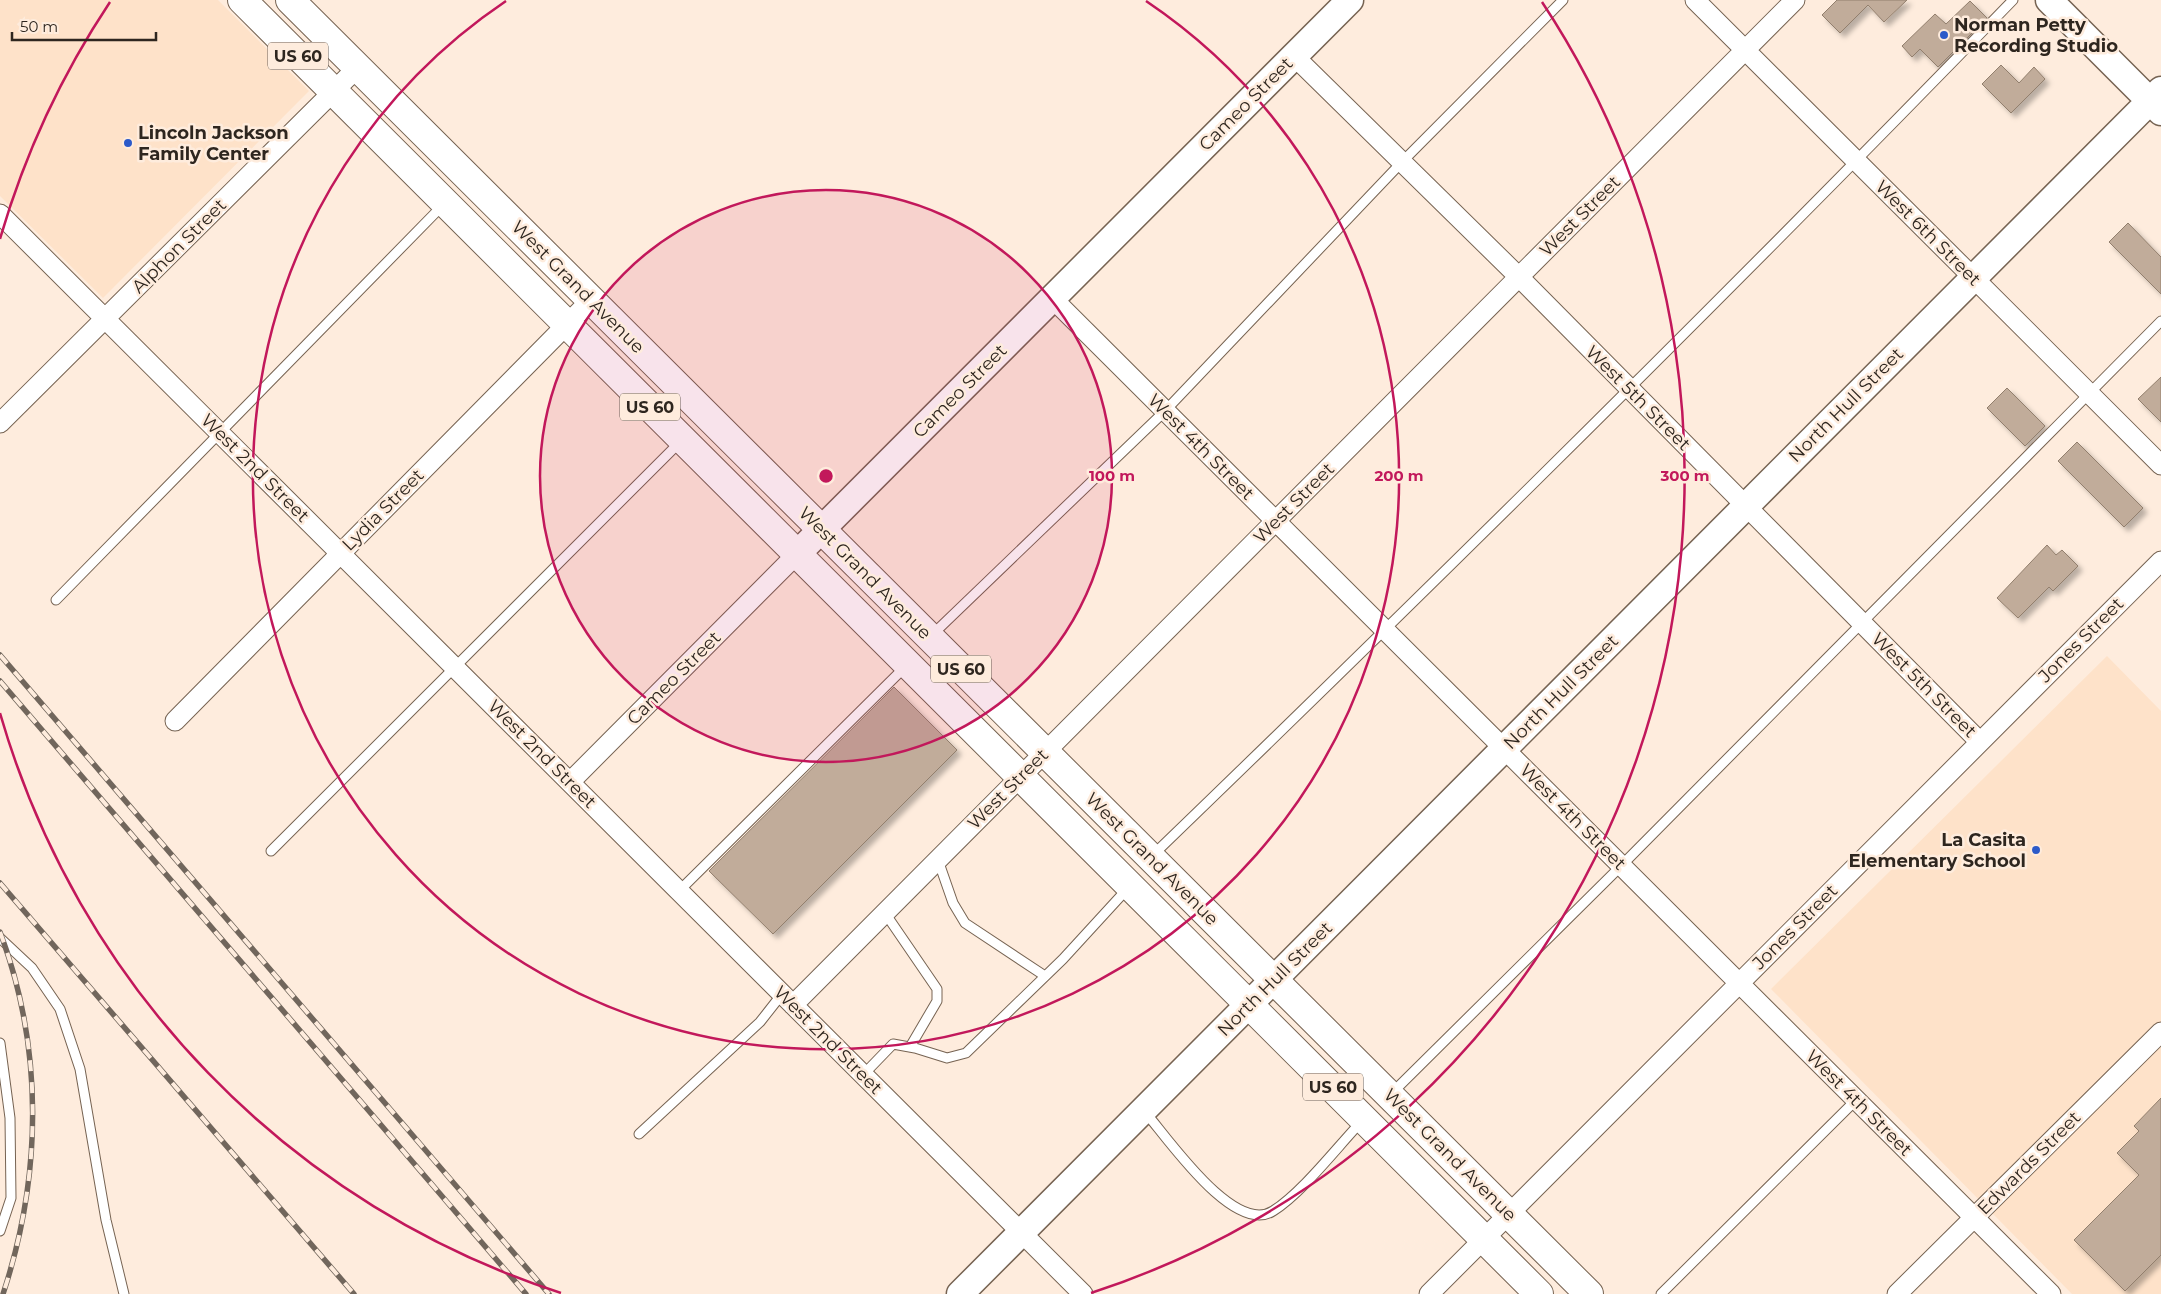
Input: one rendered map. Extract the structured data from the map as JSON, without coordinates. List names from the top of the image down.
{
  "streets": {
    "highway": ["US 60", "West Grand Avenue"],
    "main road": ["Cameo Street", "North Hull Street"],
    "street": [
      "West Street",
      "West 6th Street",
      "Alphon Street",
      "West 5th Street",
      "West 4th Street",
      "West 2nd Street",
      "Lydia Street",
      "Jones Street",
      "Edwards Street"
    ]
  },
  "crossings": [
    ["Cameo Street", "West Grand Avenue"],
    ["Cameo Street", "West 5th Street"],
    ["Cameo Street", "West 4th Street"],
    ["Cameo Street", "West 2nd Street"],
    ["West Street", "West 6th Street"],
    ["West Street", "West Grand Avenue"],
    ["West Street", "West 5th Street"],
    ["West Street", "West 4th Street"],
    ["West Street", "West 2nd Street"],
    ["West 6th Street", "North Hull Street"],
    ["Alphon Street", "West Grand Avenue"],
    ["Alphon Street", "West 2nd Street"],
    ["West Grand Avenue", "North Hull Street"],
    ["West Grand Avenue", "Lydia Street"],
    ["West Grand Avenue", "Jones Street"],
    ["West 5th Street", "North Hull Street"],
    ["West 5th Street", "Jones Street"],
    ["North Hull Street", "West 4th Street"],
    ["North Hull Street", "West 2nd Street"],
    ["West 4th Street", "Jones Street"],
    ["West 4th Street", "Edwards Street"],
    ["West 2nd Street", "Lydia Street"]
  ],
  "places": ["Norman Petty Recording Studio", "Lincoln Jackson Family Center", "La Casita Elementary School"],
  "scale_bar": "50 m",
  "rings": ["100 m", "200 m", "300 m"]
}
